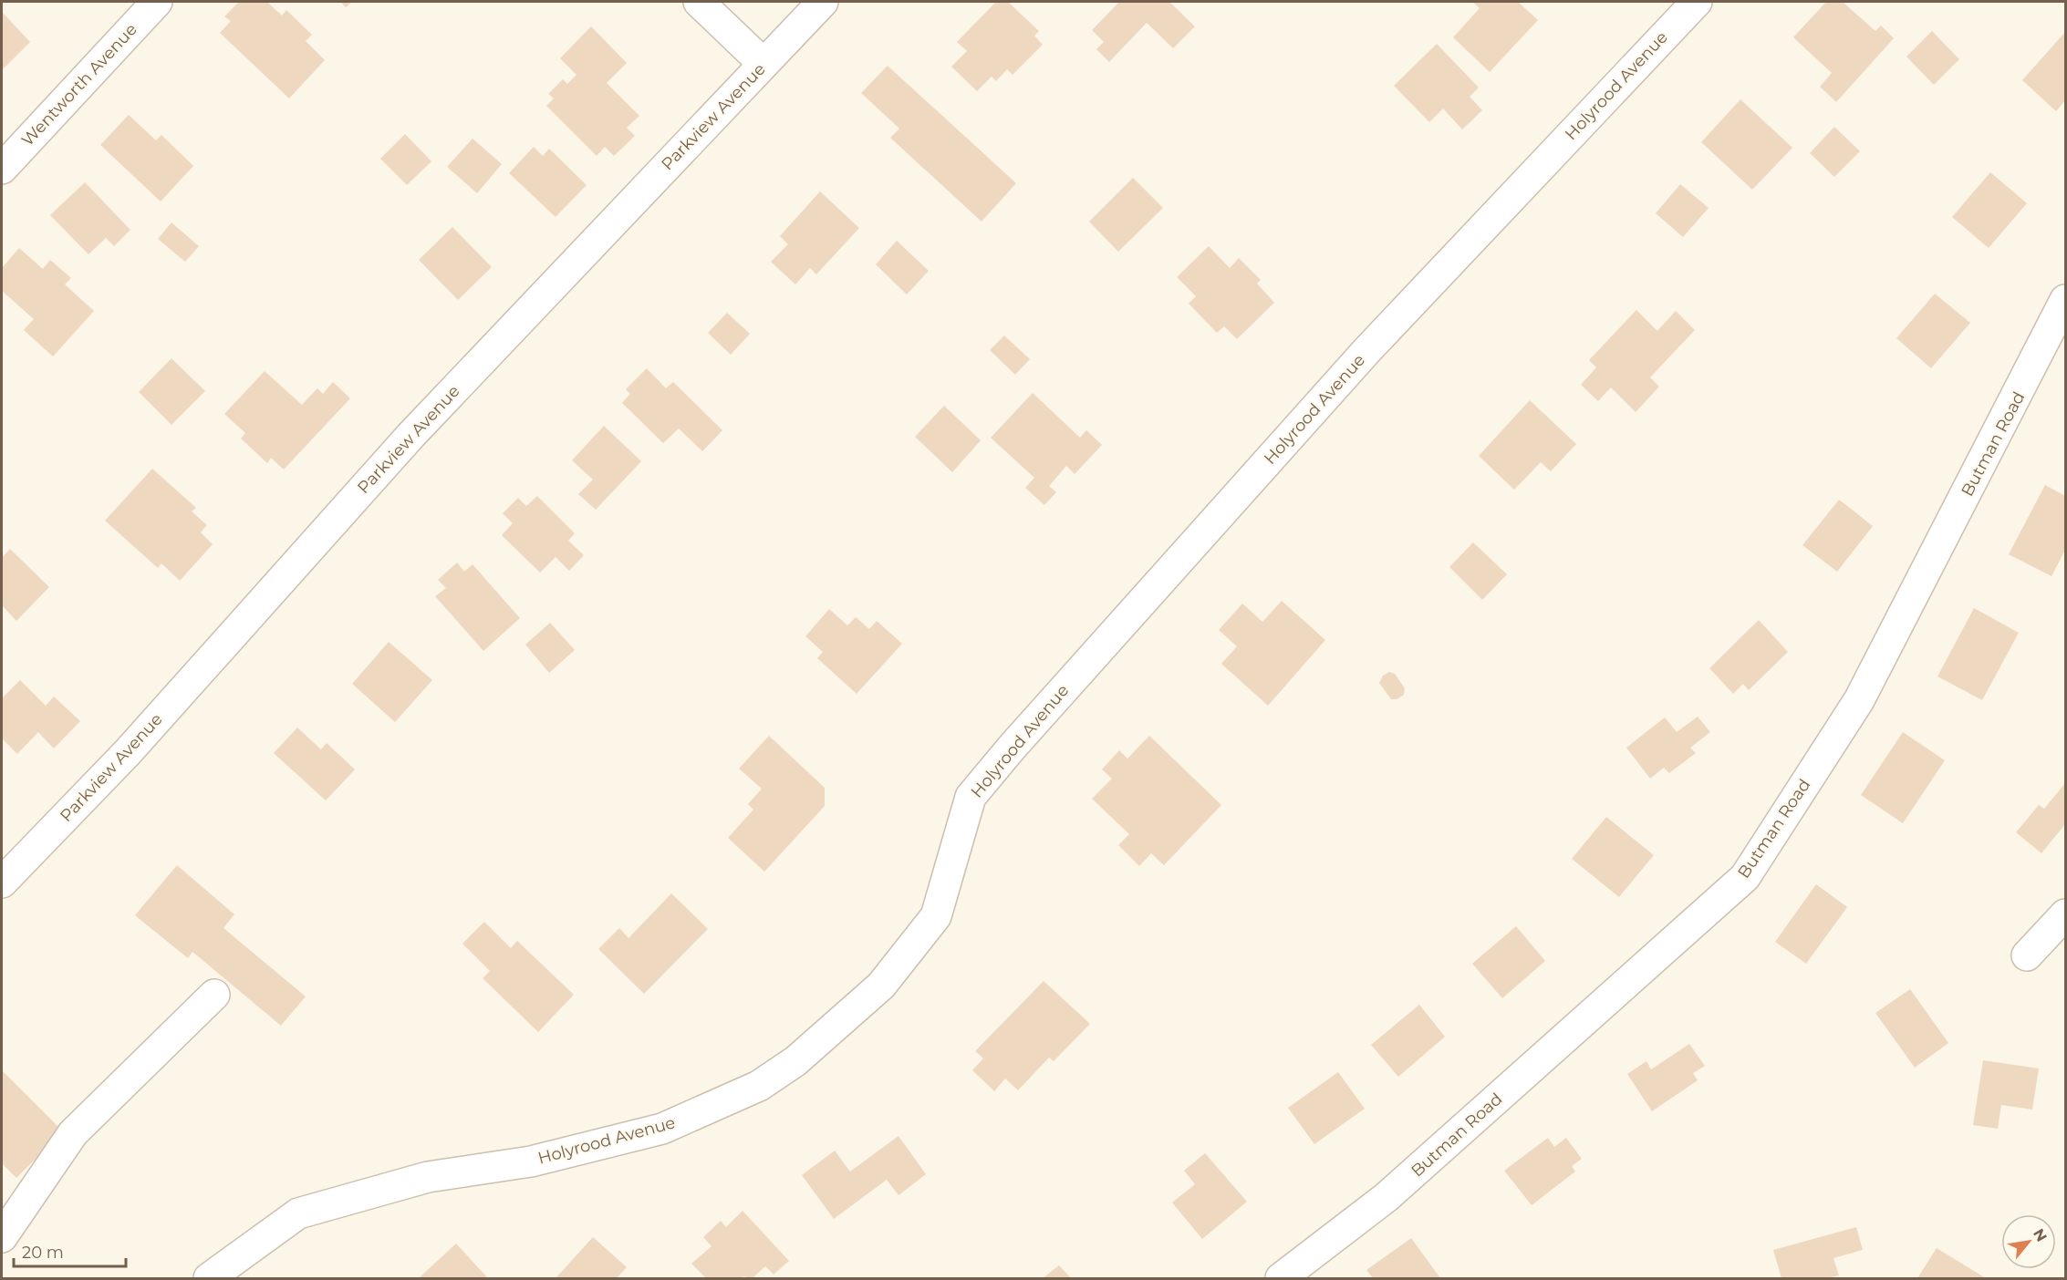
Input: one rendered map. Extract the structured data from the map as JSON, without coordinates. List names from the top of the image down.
{
  "streets": {
    "street": [
      "Wentworth Avenue",
      "Holyrood Avenue",
      "Parkview Avenue",
      "Butman Road"
    ]
  },
  "scale_bar": "20 m",
  "north": "top right"
}
